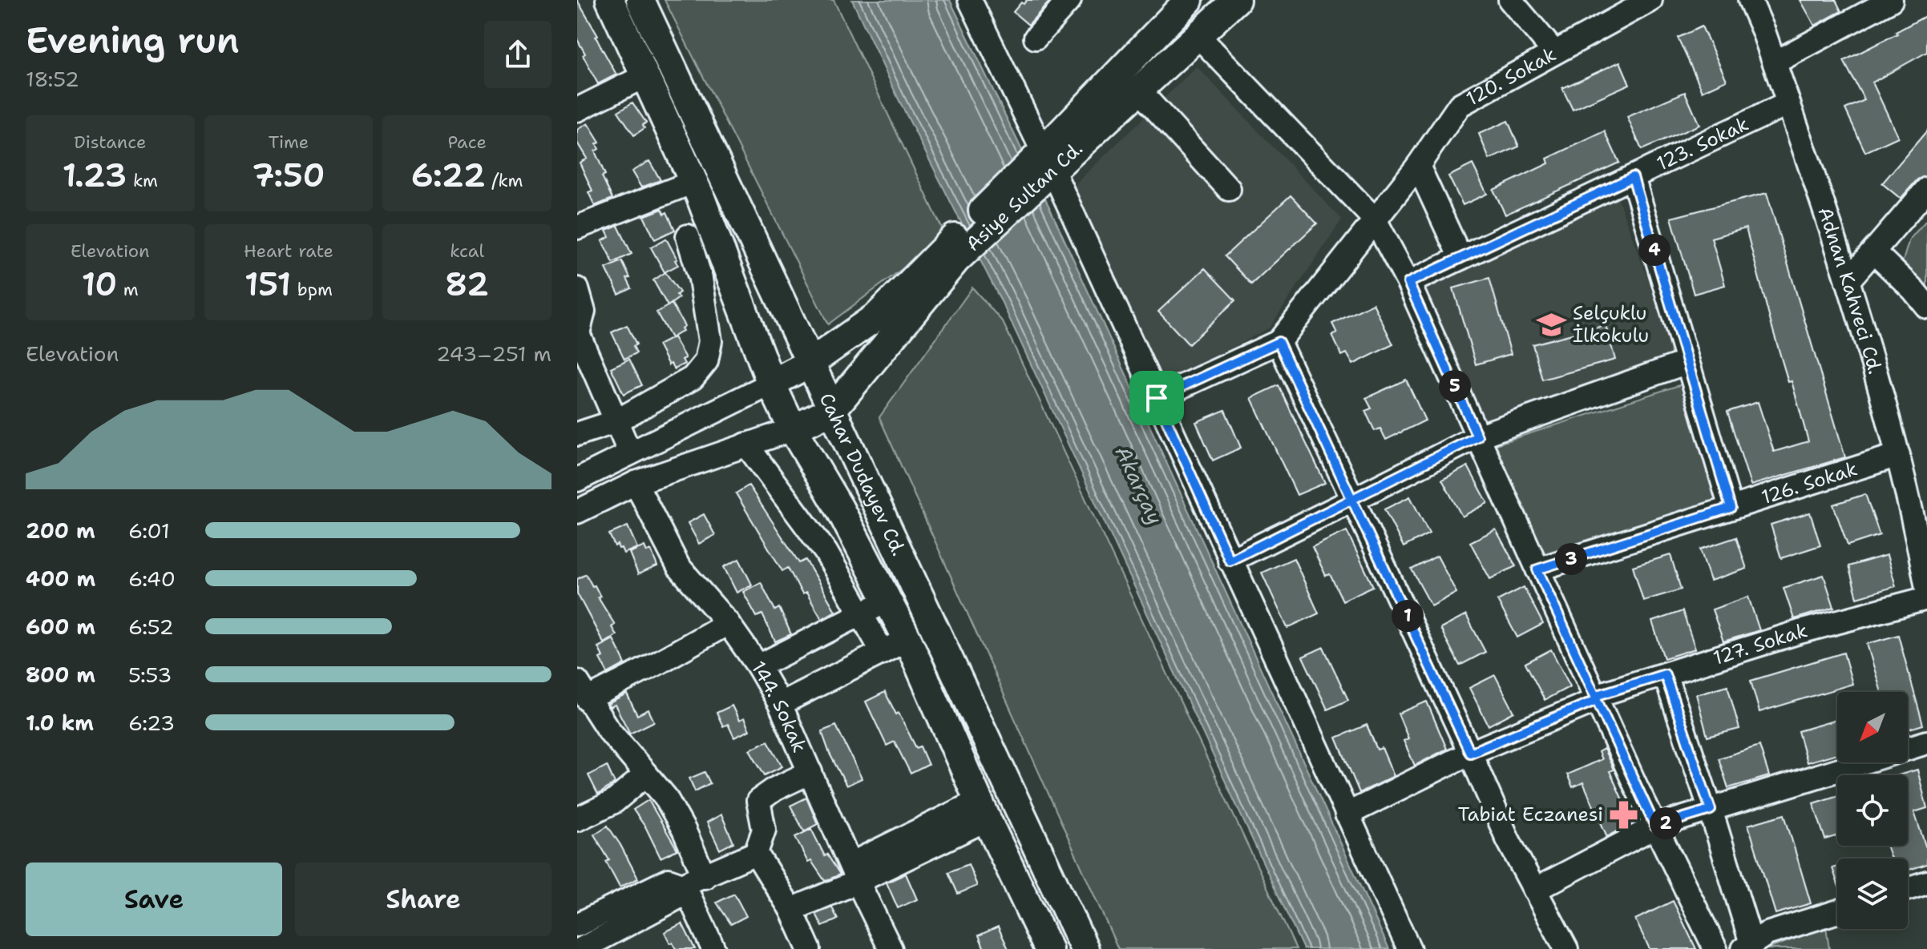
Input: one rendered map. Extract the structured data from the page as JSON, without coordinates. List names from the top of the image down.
{
  "streets": {
    "main road": ["Asiye Sultan Cd.", "Cahar Dudayev Cd."],
    "street": [
      "120. Sokak",
      "123. Sokak",
      "Adnan Kahveci Cd.",
      "126. Sokak",
      "127. Sokak",
      "144. Sokak"
    ]
  },
  "crossings": [
    ["123. Sokak", "Adnan Kahveci Cd."],
    ["Asiye Sultan Cd.", "Cahar Dudayev Cd."],
    ["Adnan Kahveci Cd.", "126. Sokak"],
    ["Adnan Kahveci Cd.", "127. Sokak"]
  ],
  "water": ["Akarçay"],
  "places": {
    "school or university": ["Selçuklu İlkokulu"],
    "pharmacy": ["Tabiat Eczanesi"]
  },
  "north": "bottom left",
  "page": {
    "heading": ["Evening run", "18:52"],
    "stats": [
      ["Distance", "1.23 km"],
      ["Time", "7:50"],
      ["Pace", "6:22 /km"],
      ["Elevation", "10 m"],
      ["Heart rate", "151 bpm"],
      ["kcal", "82"]
    ],
    "pins": [
      "4",
      "5",
      "3",
      "1",
      "2"
    ],
    "chart": ["Elevation", "243–251 m"],
    "list": [
      {
        "name": "200 m",
        "note": "6:01"
      },
      {
        "name": "400 m",
        "note": "6:40"
      },
      {
        "name": "600 m",
        "note": "6:52"
      },
      {
        "name": "800 m",
        "note": "5:53"
      },
      {
        "name": "1.0 km",
        "note": "6:23"
      }
    ],
    "buttons": ["Save", "Share"]
  }
}
